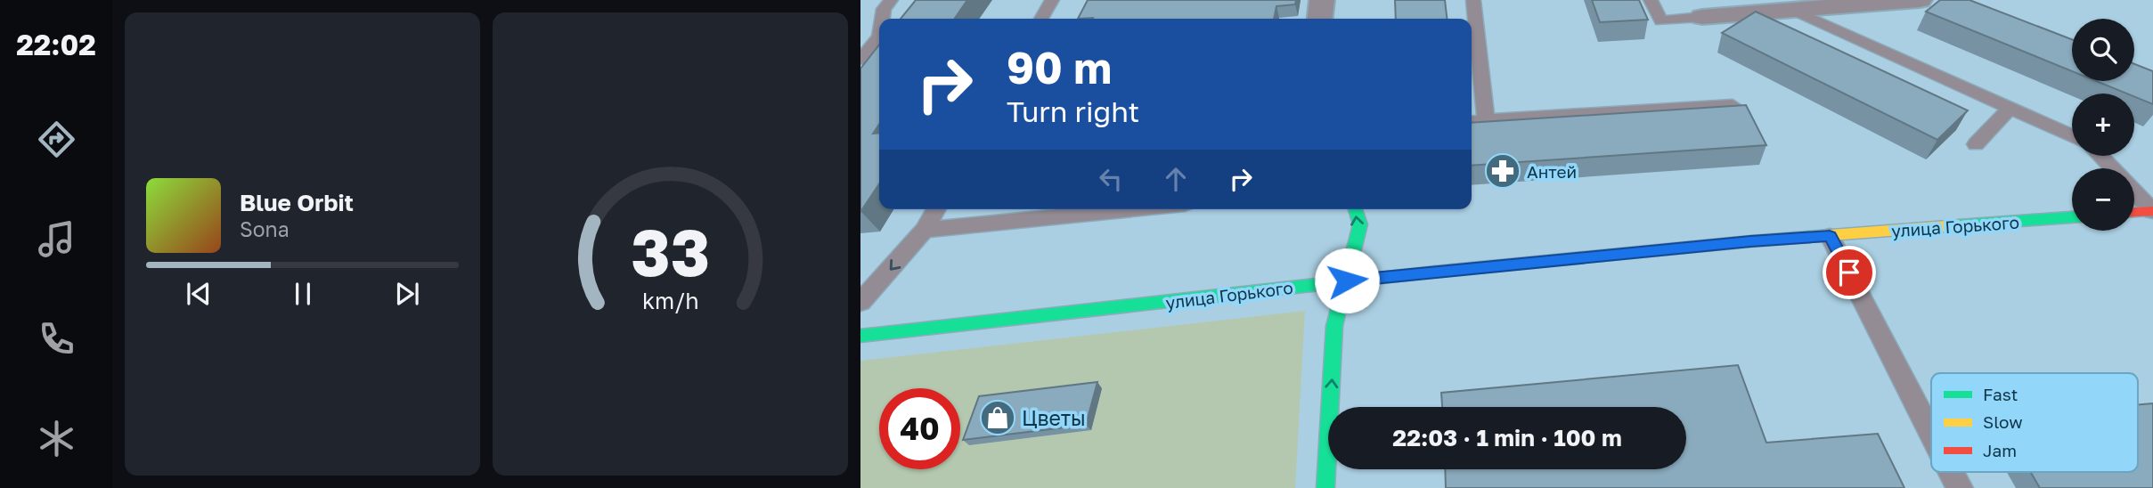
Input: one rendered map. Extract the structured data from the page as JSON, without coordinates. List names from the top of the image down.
{
  "streets": {
    "street": ["улица Горького"]
  },
  "places": {
    "pharmacy": ["Антей"],
    "shop": ["Цветы"]
  },
  "legend": ["Fast", "Slow", "Jam"],
  "page": {
    "tabs": "22:02",
    "map_buttons": ["+", "−"],
    "turn": ["90 m", "Turn right"],
    "song": ["Blue Orbit", "Sona"],
    "limit": "40",
    "trip": "22:03 · 1 min · 100 m",
    "gauge": ["33", "km/h"]
  }
}
